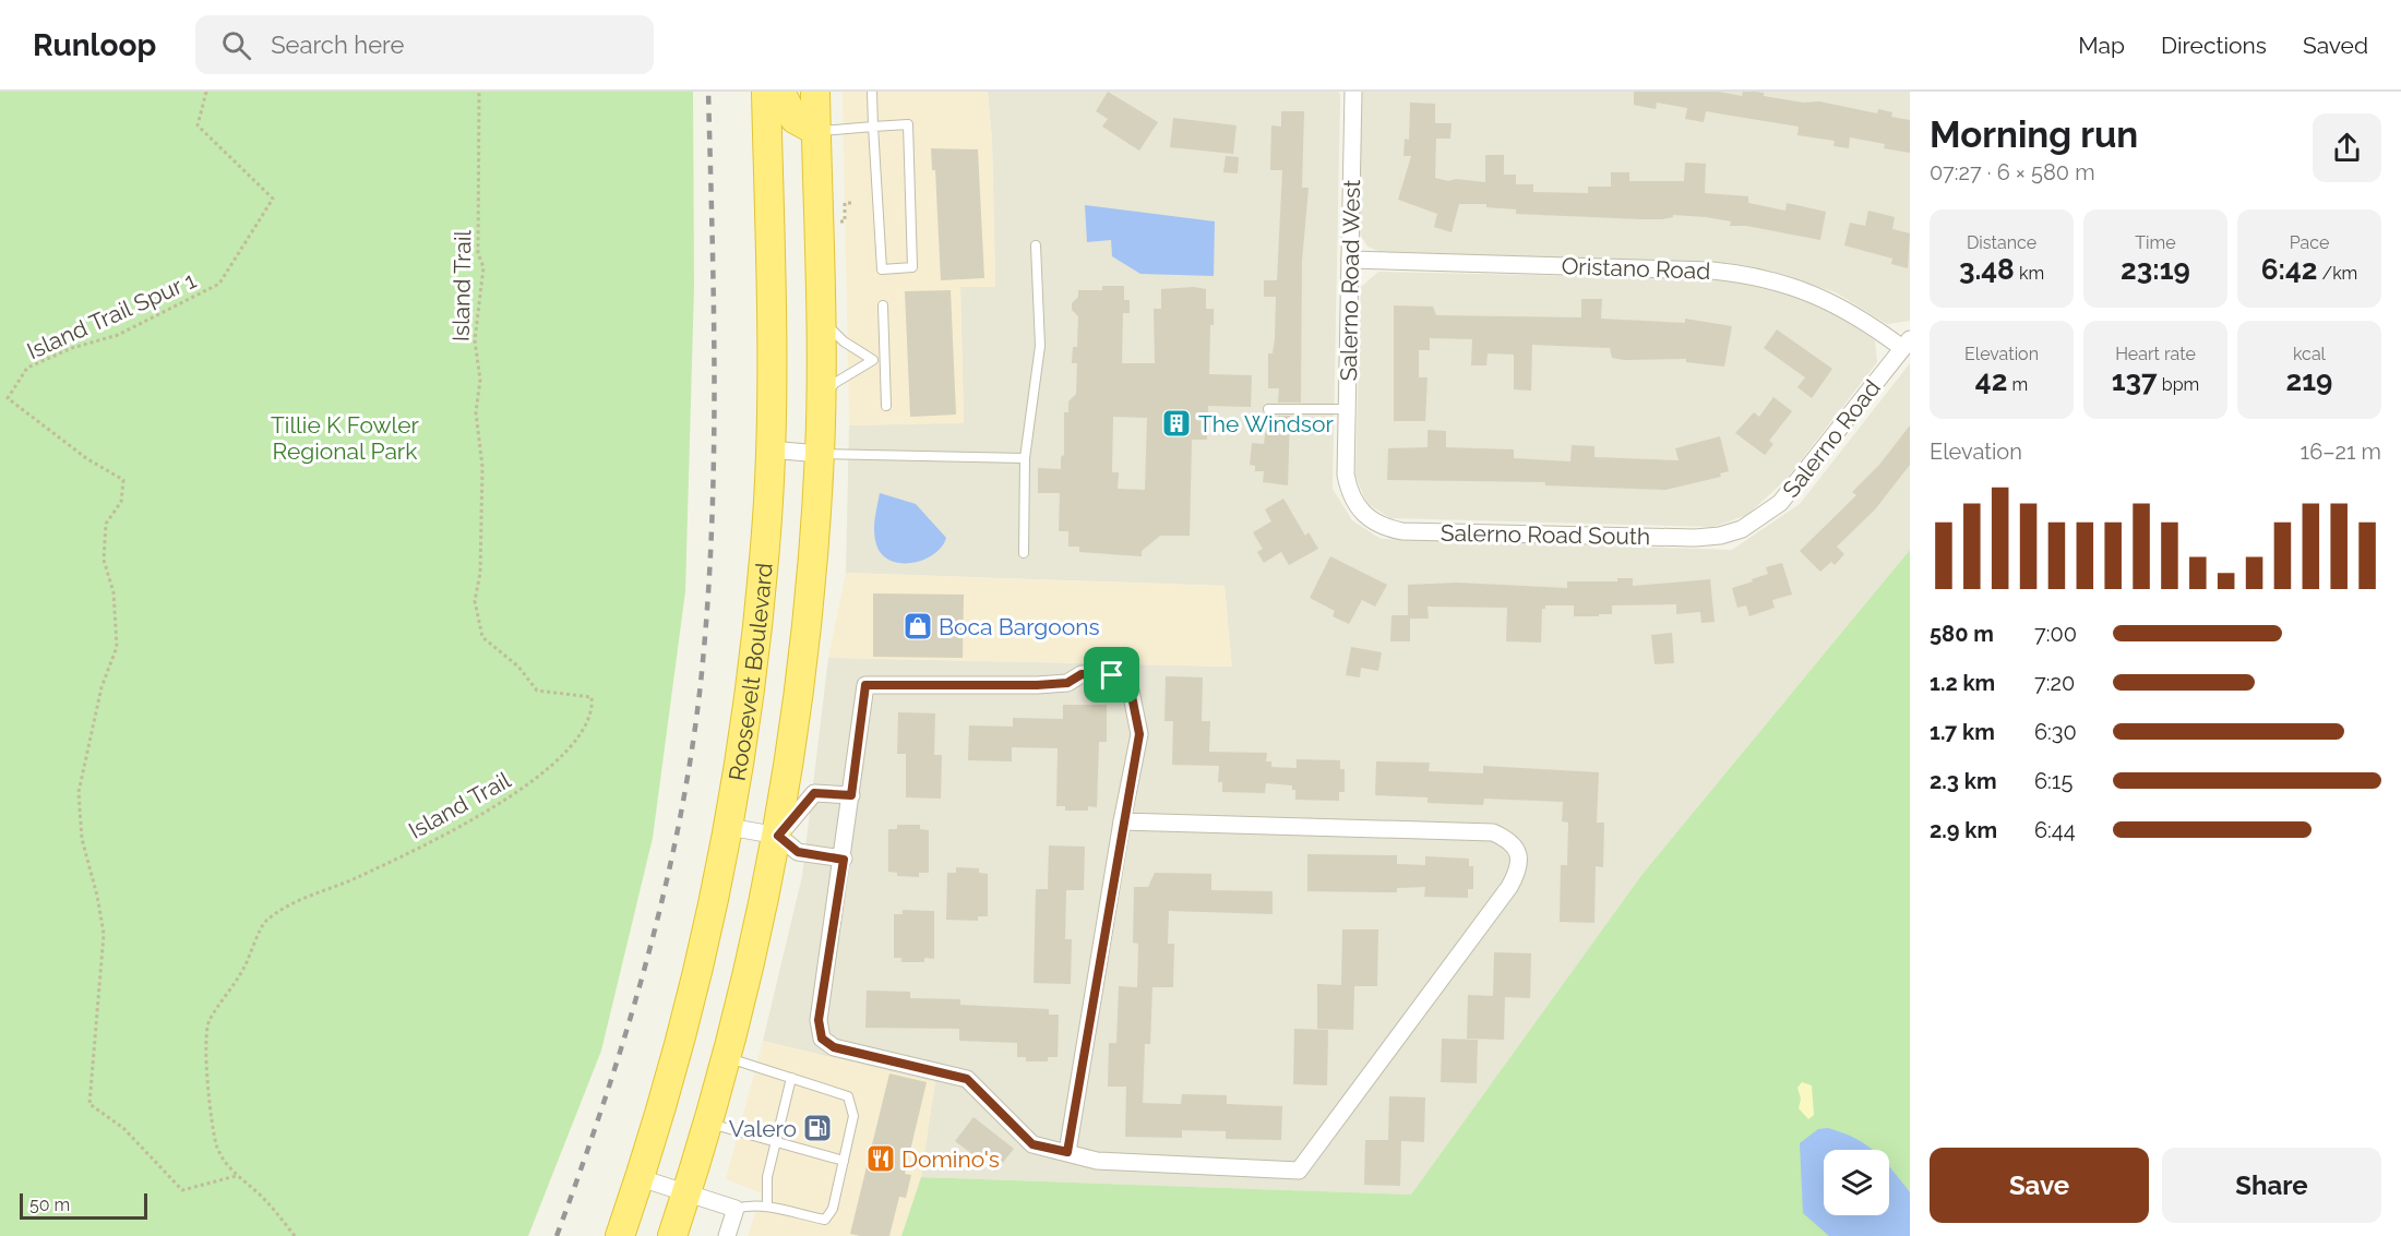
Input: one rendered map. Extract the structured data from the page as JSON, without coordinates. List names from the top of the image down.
{
  "streets": {
    "highway": ["Roosevelt Boulevard"],
    "street": [
      "Oristano Road",
      "Salerno Road West",
      "Salerno Road",
      "Salerno Road South"
    ],
    "path": ["Island Trail", "Island Trail Spur 1"]
  },
  "crossings": [
    ["Oristano Road", "Salerno Road West"],
    ["Oristano Road", "Salerno Road"],
    ["Salerno Road West", "Salerno Road South"],
    ["Island Trail", "Island Trail Spur 1"],
    ["Salerno Road", "Salerno Road South"]
  ],
  "parks": ["Tillie K Fowler Regional Park"],
  "places": {
    "building": ["The Windsor"],
    "shop": ["Boca Bargoons"],
    "fuel station": ["Valero"],
    "restaurant": ["Domino's"]
  },
  "scale_bar": "50 m",
  "page": {
    "header": "Runloop",
    "search": "Search here",
    "nav": ["Map", "Directions", "Saved"],
    "heading": ["Morning run", "07:27 · 6 × 580 m"],
    "stats": [
      ["Distance", "3.48 km"],
      ["Time", "23:19"],
      ["Pace", "6:42 /km"],
      ["Elevation", "42 m"],
      ["Heart rate", "137 bpm"],
      ["kcal", "219"]
    ],
    "chart": ["Elevation", "16–21 m"],
    "list": [
      {
        "name": "580 m",
        "note": "7:00"
      },
      {
        "name": "1.2 km",
        "note": "7:20"
      },
      {
        "name": "1.7 km",
        "note": "6:30"
      },
      {
        "name": "2.3 km",
        "note": "6:15"
      },
      {
        "name": "2.9 km",
        "note": "6:44"
      }
    ],
    "buttons": ["Save", "Share"],
    "scale": "50 m"
  }
}
